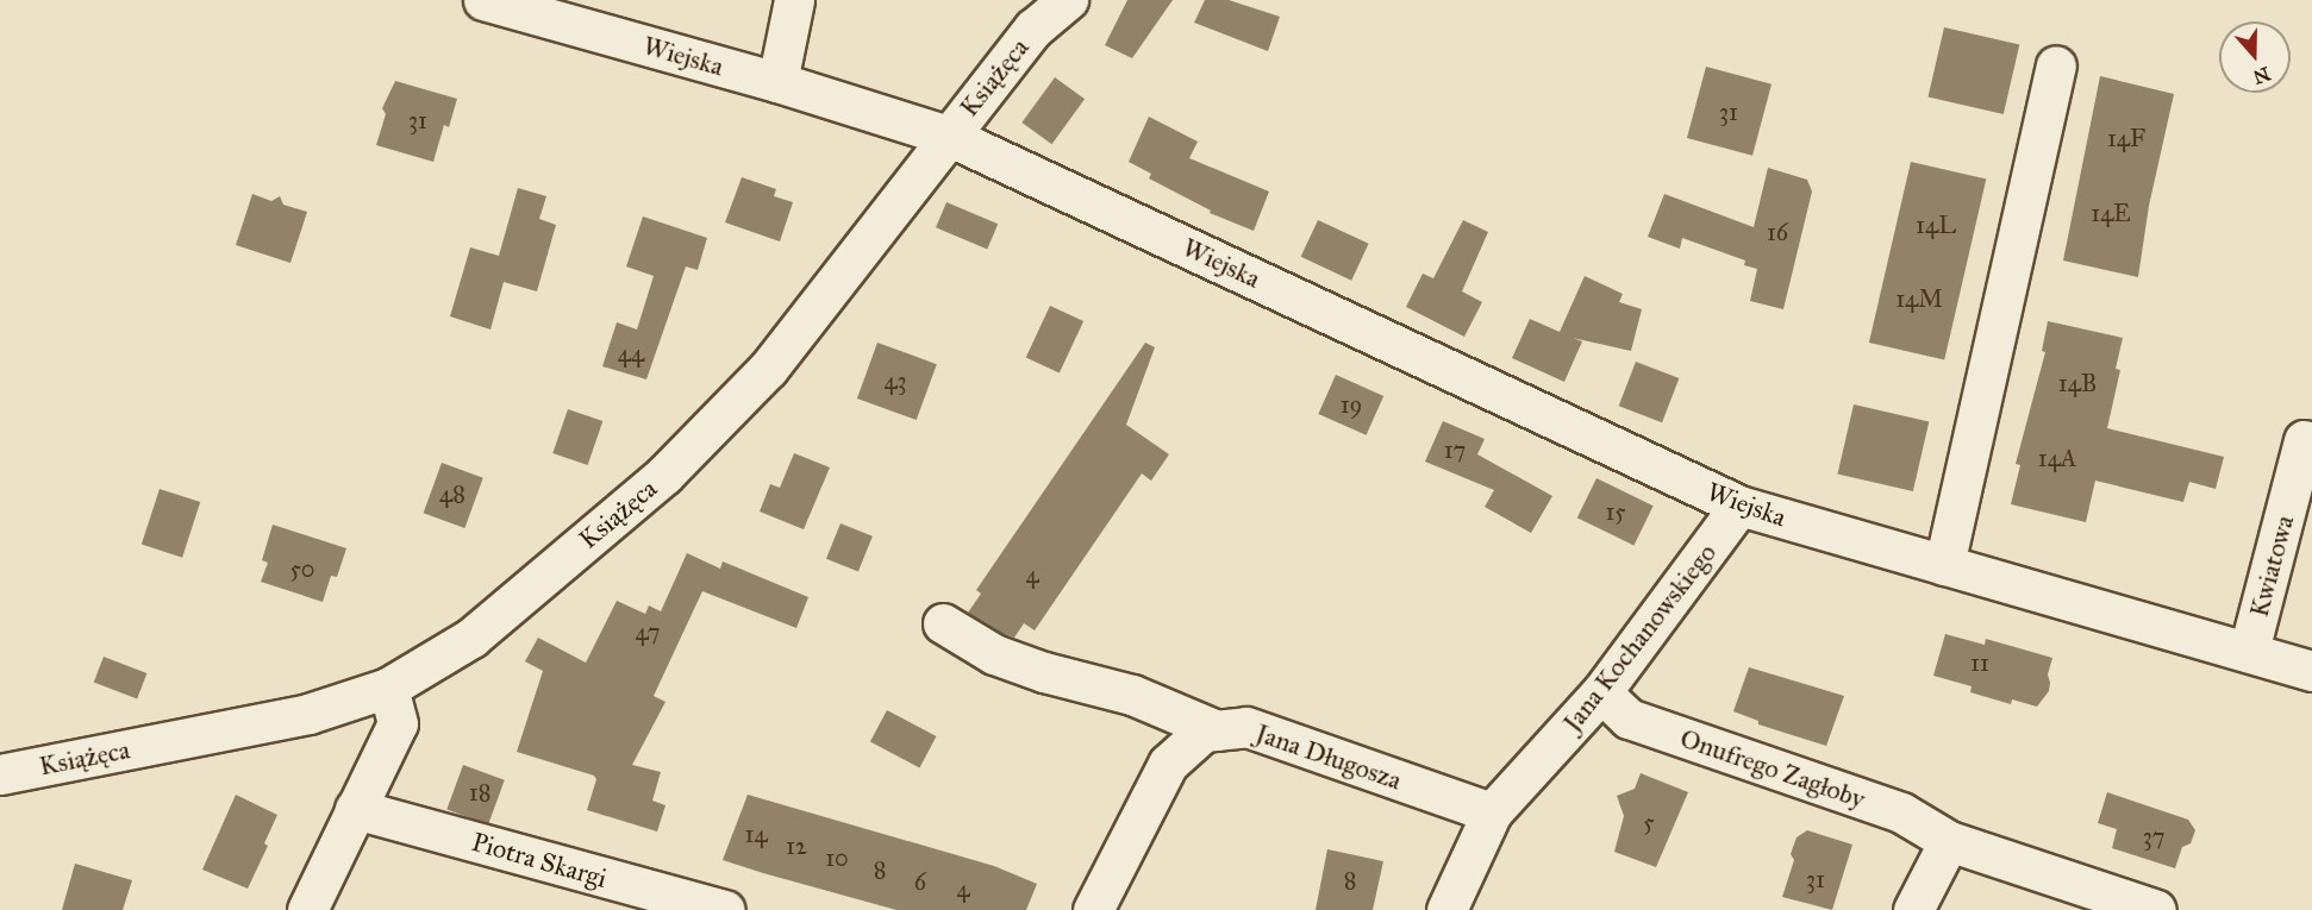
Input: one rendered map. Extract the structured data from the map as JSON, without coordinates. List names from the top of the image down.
{
  "streets": {
    "street": [
      "Wiejska",
      "Książęca",
      "Kwiatowa",
      "Jana Kochanowskiego",
      "Jana Długosza",
      "Onufrego Zagłoby",
      "Piotra Skargi"
    ]
  },
  "crossings": [
    ["Wiejska", "Książęca"],
    ["Wiejska", "Kwiatowa"],
    ["Wiejska", "Jana Kochanowskiego"],
    ["Jana Kochanowskiego", "Jana Długosza"],
    ["Jana Kochanowskiego", "Onufrego Zagłoby"]
  ],
  "house_numbers": [
    "31",
    "31",
    "14F",
    "14E",
    "14L",
    "16",
    "14M",
    "44",
    "43",
    "14B",
    "19",
    "17",
    "14A",
    "48",
    "15",
    "50",
    "4",
    "47",
    "11",
    "18",
    "5",
    "14",
    "37",
    "12",
    "10",
    "8",
    "31",
    "8",
    "6",
    "4"
  ],
  "north": "bottom"
}
